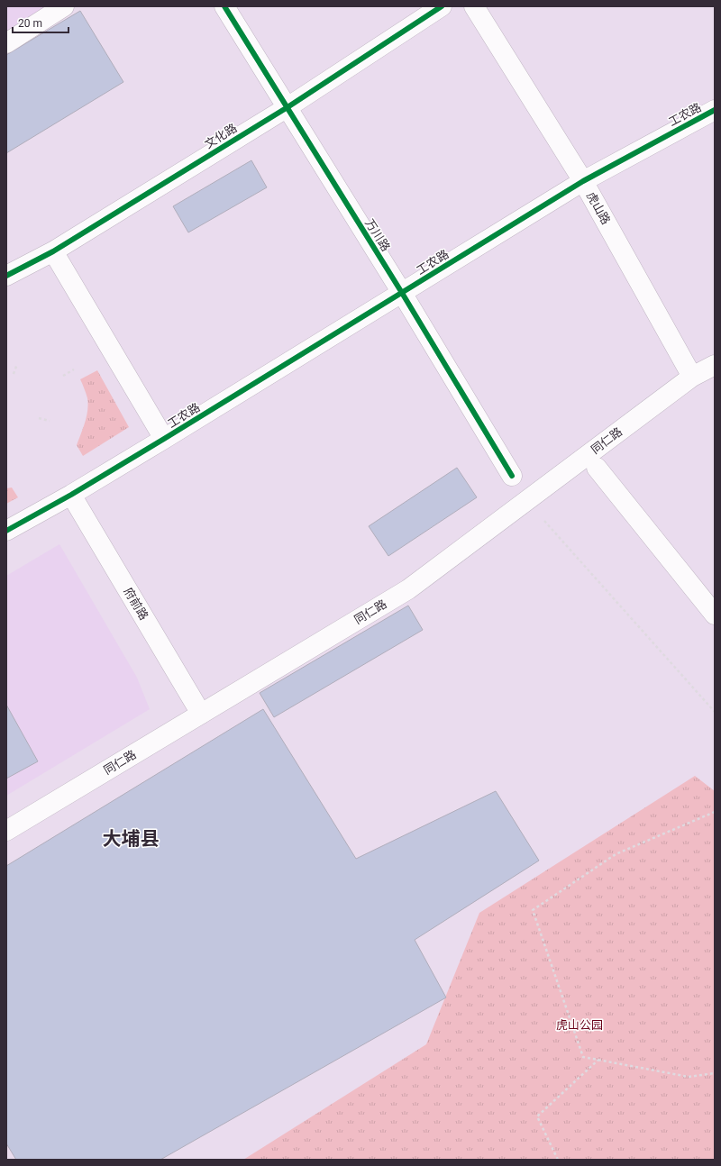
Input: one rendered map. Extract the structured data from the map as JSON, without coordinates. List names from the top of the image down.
{
  "streets": {
    "street": [
      "工农路",
      "文化路",
      "虎山路",
      "万川路",
      "同仁路",
      "府前路"
    ]
  },
  "crossings": [
    ["工农路", "虎山路"],
    ["工农路", "万川路"],
    ["工农路", "府前路"],
    ["文化路", "万川路"],
    ["虎山路", "同仁路"],
    ["同仁路", "府前路"]
  ],
  "districts": ["大埔县"],
  "parks": ["虎山公园"],
  "scale_bar": "20 m"
}
